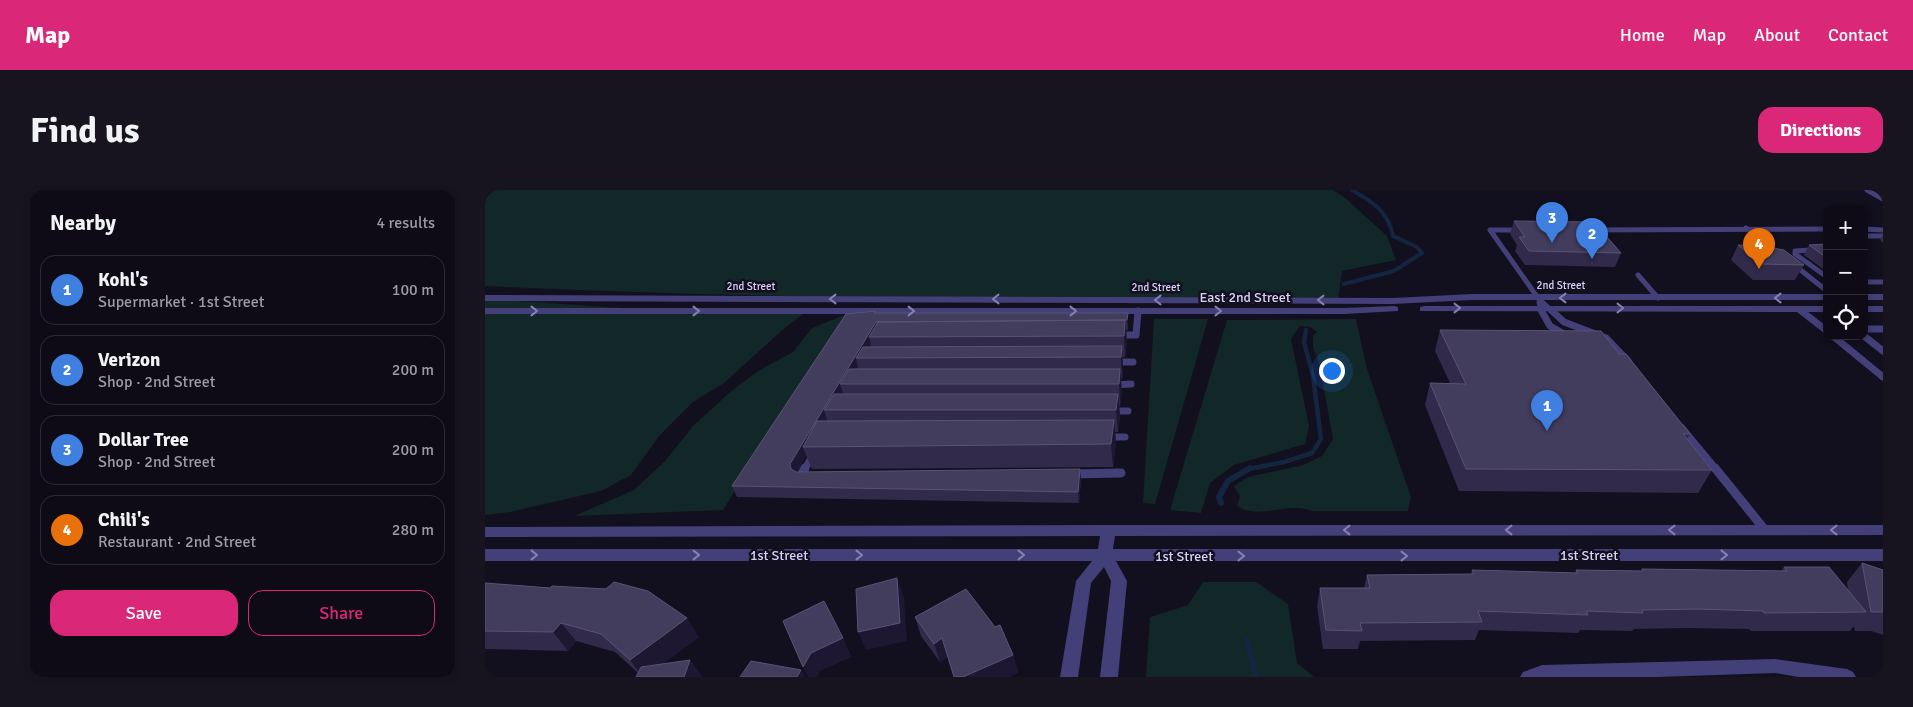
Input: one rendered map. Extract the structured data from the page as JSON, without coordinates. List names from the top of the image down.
{
  "streets": {
    "street": ["2nd Street", "East 2nd Street", "1st Street"]
  },
  "crossings": [
    ["2nd Street", "East 2nd Street"]
  ],
  "one_way": ["East 2nd Street"],
  "page": {
    "header": "Map",
    "nav": [
      "Home",
      "Map",
      "About",
      "Contact"
    ],
    "buttons": [
      "Directions",
      ["Save", "Share"]
    ],
    "title": "Find us",
    "heading": ["Nearby", "4 results"],
    "pins": [
      "3",
      "2",
      "4",
      "1"
    ],
    "map_buttons": ["+", "−"],
    "list": [
      {
        "mark": "1",
        "name": "Kohl's",
        "note": "Supermarket · 1st Street",
        "value": "100 m"
      },
      {
        "mark": "2",
        "name": "Verizon",
        "note": "Shop · 2nd Street",
        "value": "200 m"
      },
      {
        "mark": "3",
        "name": "Dollar Tree",
        "note": "Shop · 2nd Street",
        "value": "200 m"
      },
      {
        "mark": "4",
        "name": "Chili's",
        "note": "Restaurant · 2nd Street",
        "value": "280 m"
      }
    ]
  }
}
